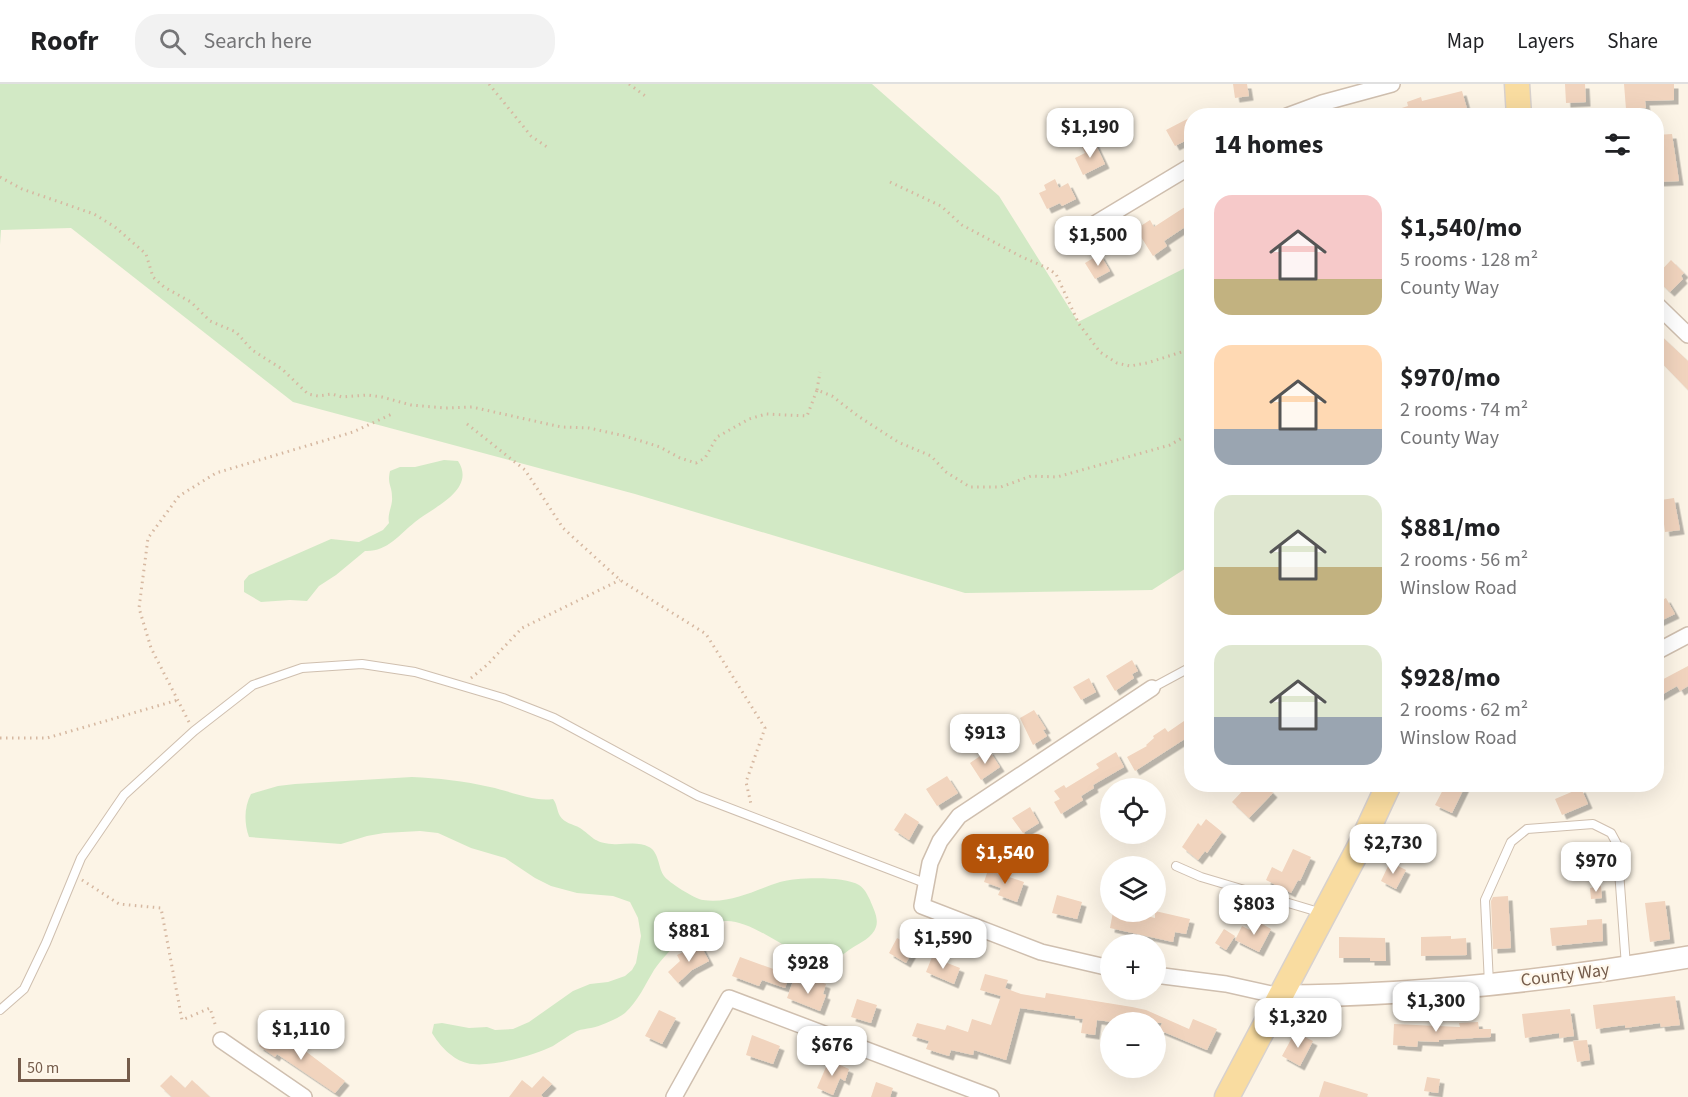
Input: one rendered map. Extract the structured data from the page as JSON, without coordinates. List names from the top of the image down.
{
  "streets": {
    "street": ["County Way"]
  },
  "scale_bar": "50 m",
  "page": {
    "header": "Roofr",
    "search": "Search here",
    "nav": ["Map", "Layers", "Share"],
    "price": [
      "$1,190",
      "$1,500",
      "$913",
      "$2,730",
      "$1,540",
      "$970",
      "$803",
      "$881",
      "$1,590",
      "$928",
      "$1,300",
      "$1,320",
      "$1,110",
      "$676"
    ],
    "heading": "14 homes",
    "list": [
      {
        "name": "$1,540/mo",
        "note": "5 rooms · 128 m² · County Way"
      },
      {
        "name": "$970/mo",
        "note": "2 rooms · 74 m² · County Way"
      },
      {
        "name": "$881/mo",
        "note": "2 rooms · 56 m² · Winslow Road"
      },
      {
        "name": "$928/mo",
        "note": "2 rooms · 62 m² · Winslow Road"
      }
    ],
    "map_buttons": ["+", "−"],
    "scale": "50 m"
  }
}
